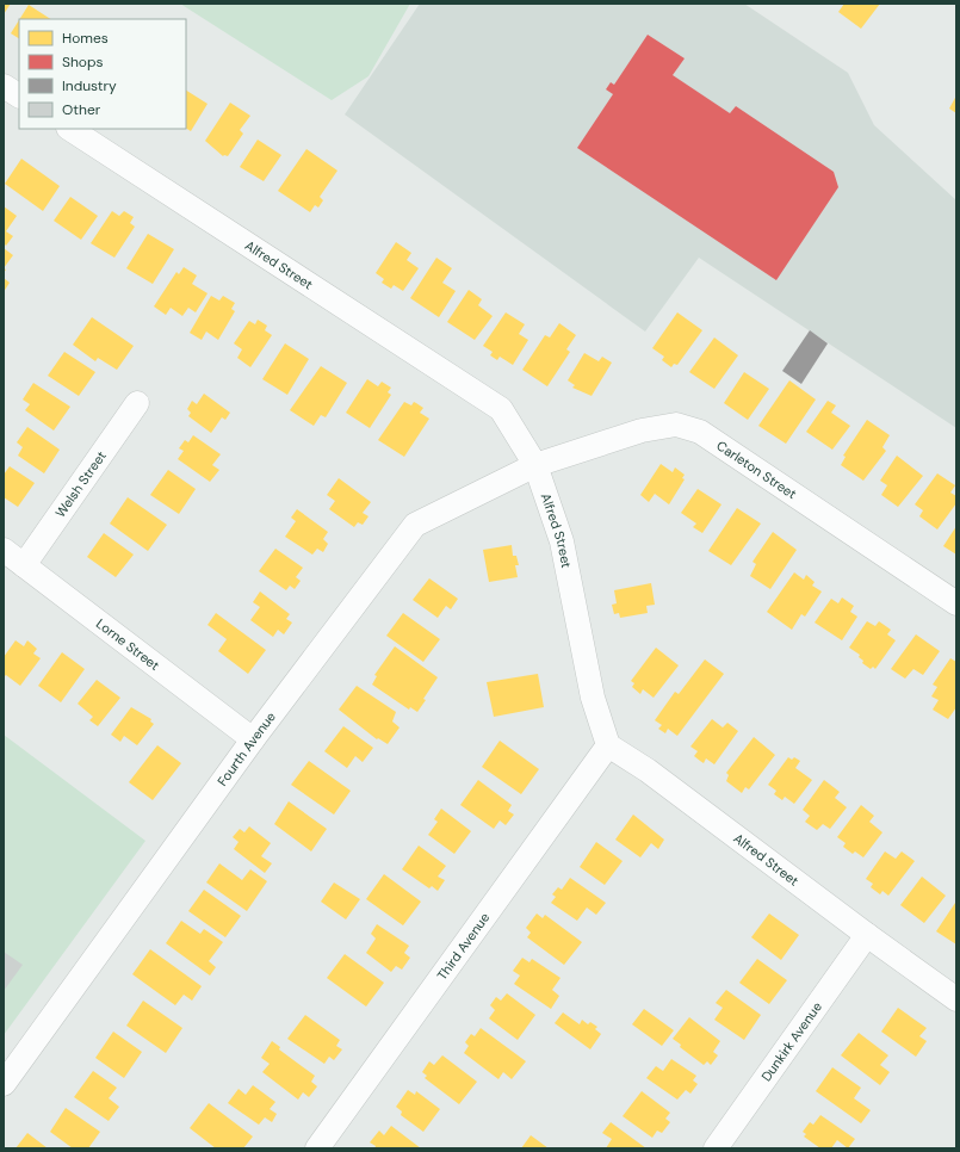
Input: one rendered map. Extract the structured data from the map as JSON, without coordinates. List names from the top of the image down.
{
  "streets": {
    "street": [
      "Alfred Street",
      "Carleton Street",
      "Welsh Street",
      "Lorne Street",
      "Fourth Avenue",
      "Third Avenue",
      "Dunkirk Avenue"
    ]
  },
  "crossings": [
    ["Alfred Street", "Carleton Street"],
    ["Alfred Street", "Fourth Avenue"],
    ["Alfred Street", "Third Avenue"],
    ["Alfred Street", "Dunkirk Avenue"],
    ["Carleton Street", "Fourth Avenue"],
    ["Welsh Street", "Lorne Street"],
    ["Lorne Street", "Fourth Avenue"]
  ],
  "legend": [
    "Homes",
    "Shops",
    "Industry",
    "Other"
  ]
}
